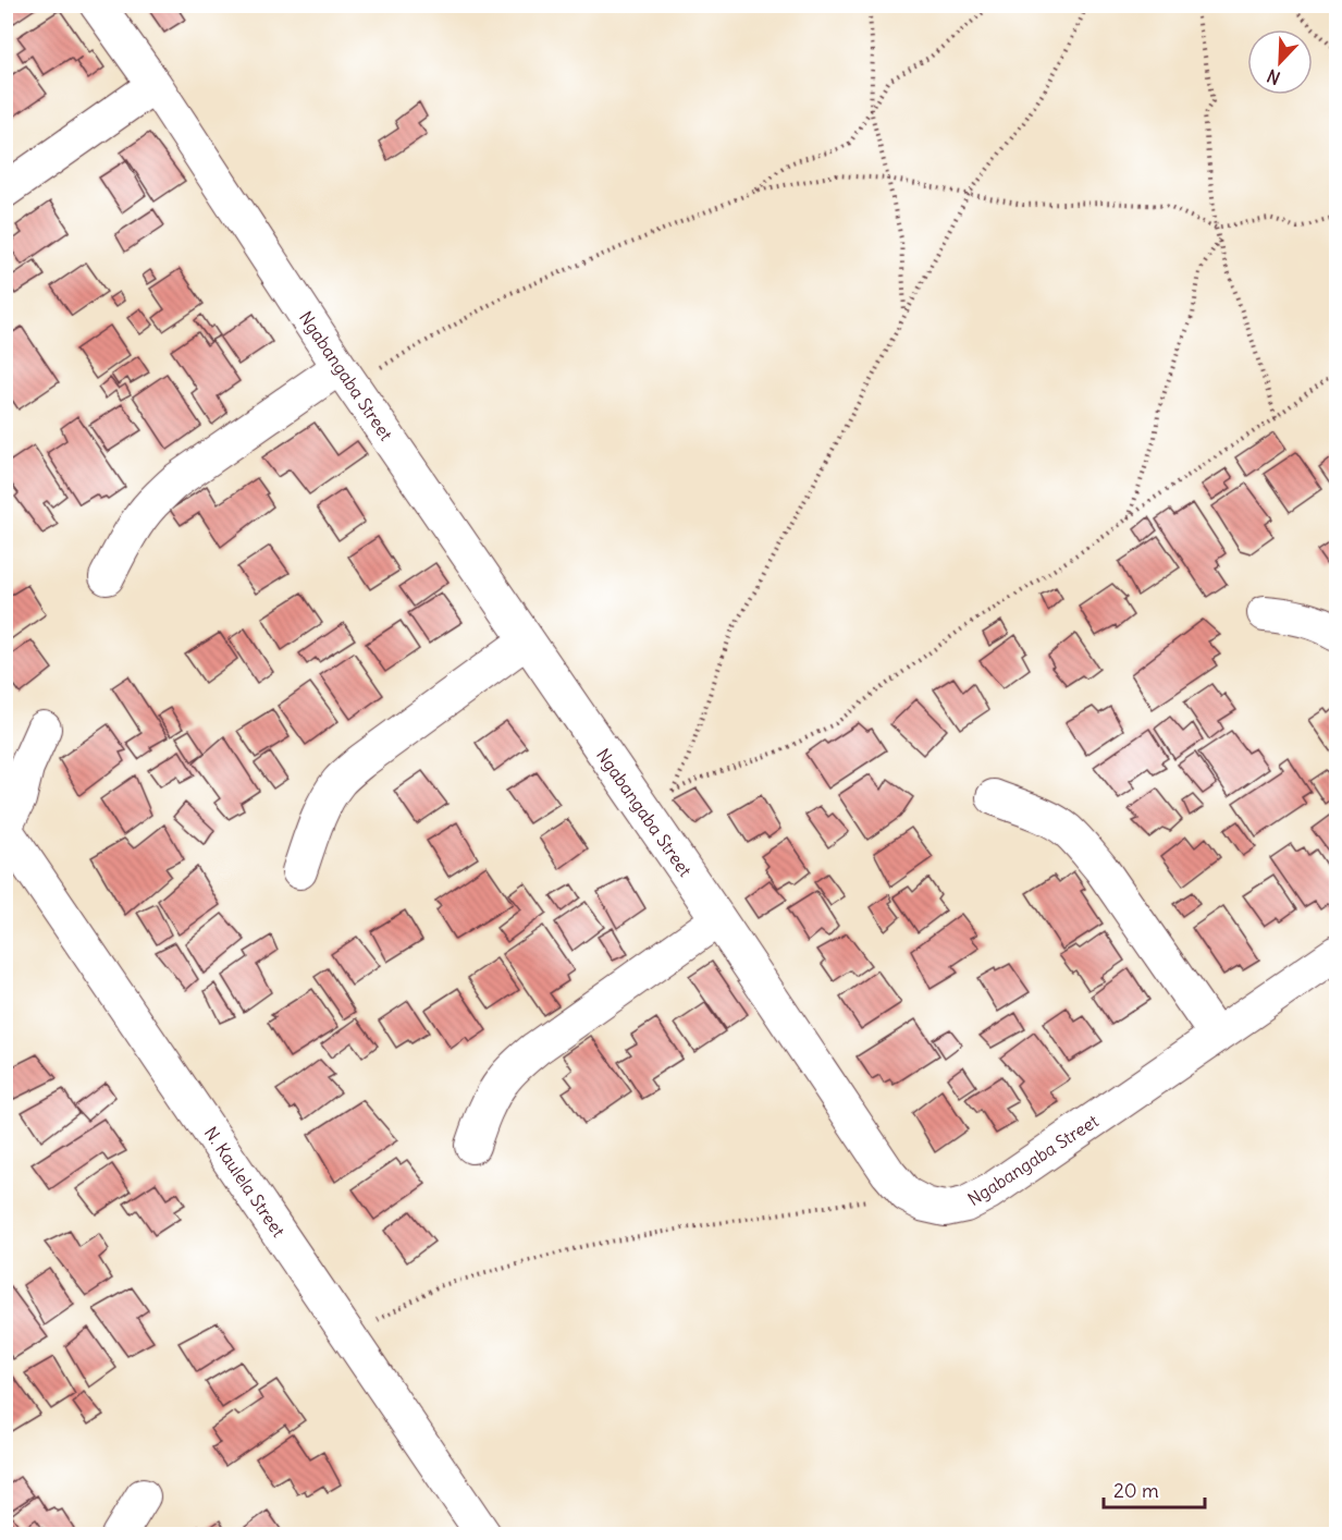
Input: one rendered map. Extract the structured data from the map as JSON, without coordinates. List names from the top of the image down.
{
  "streets": {
    "street": ["Ngabangaba Street", "N. Kaulela Street"]
  },
  "scale_bar": "20 m",
  "north": "bottom left"
}
